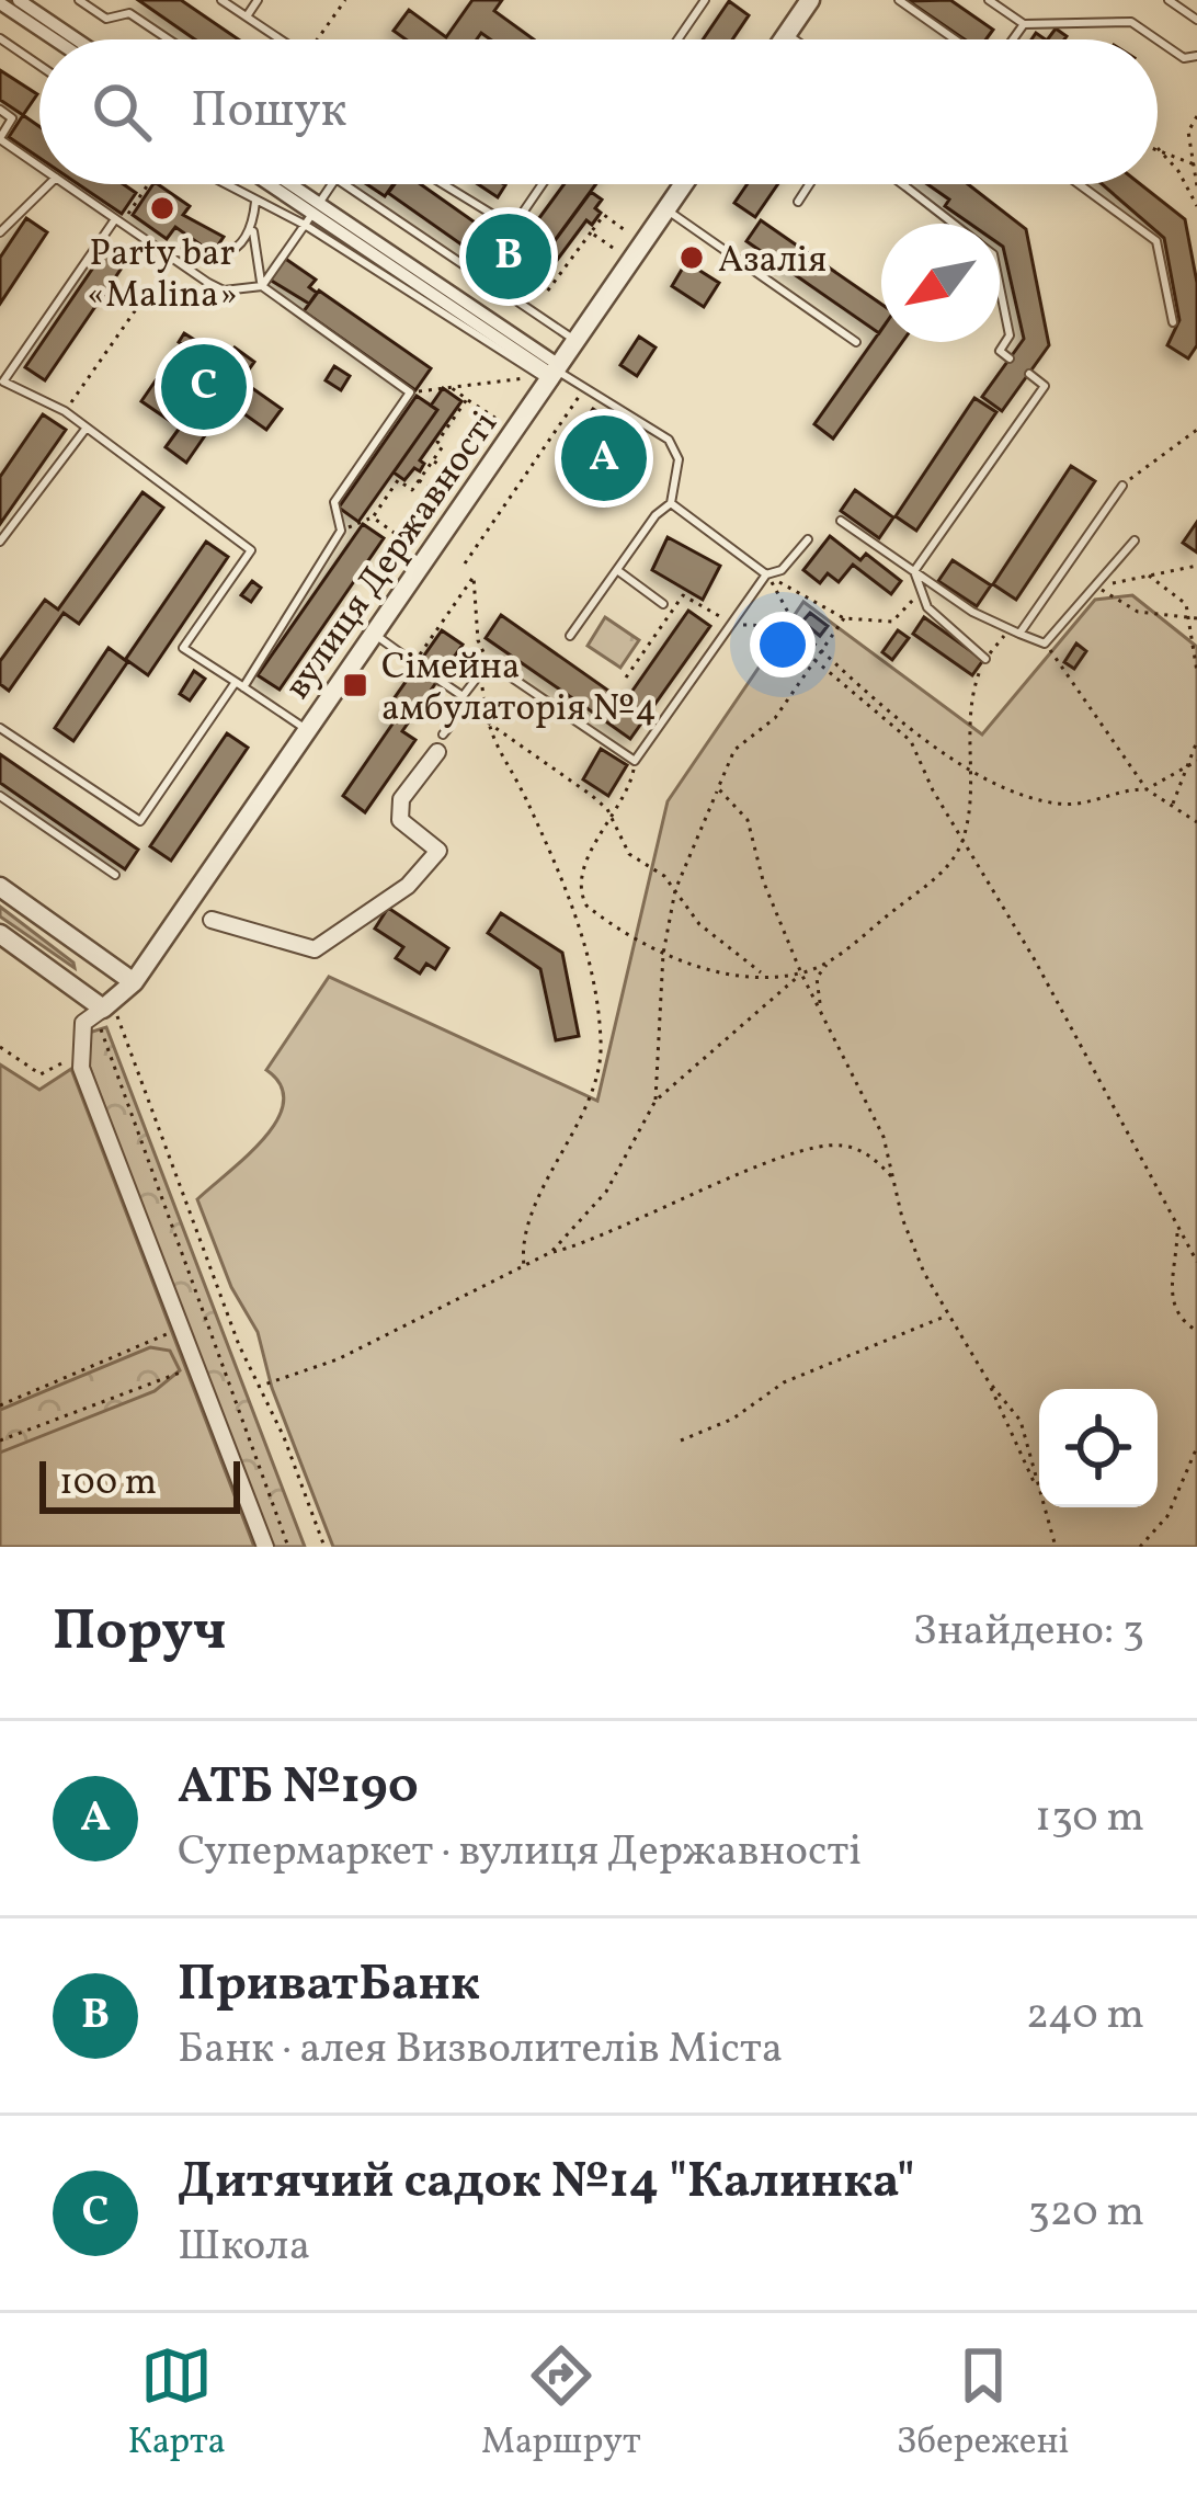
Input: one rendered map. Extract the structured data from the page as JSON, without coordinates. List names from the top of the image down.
{
  "streets": {
    "street": ["вулиця Державності"]
  },
  "places": {
    "other": ["Party bar «Malina»", "Азалія"],
    "transit": ["Сімейна амбулаторія №4"]
  },
  "scale_bar": "100 m",
  "north": "bottom left",
  "page": {
    "search": "Пошук",
    "pins": ["B", "C", "A"],
    "scale": "100 m",
    "heading": ["Поруч", "Знайдено: 3"],
    "list": [
      {
        "mark": "A",
        "name": "АТБ №190",
        "note": "Супермаркет · вулиця Державності",
        "value": "130 m"
      },
      {
        "mark": "B",
        "name": "ПриватБанк",
        "note": "Банк · алея Визволителів Міста",
        "value": "240 m"
      },
      {
        "mark": "C",
        "name": "Дитячий садок №14 \"Калинка\"",
        "note": "Школа",
        "value": "320 m"
      }
    ],
    "nav": ["Карта", "Маршрут", "Збережені"]
  }
}
